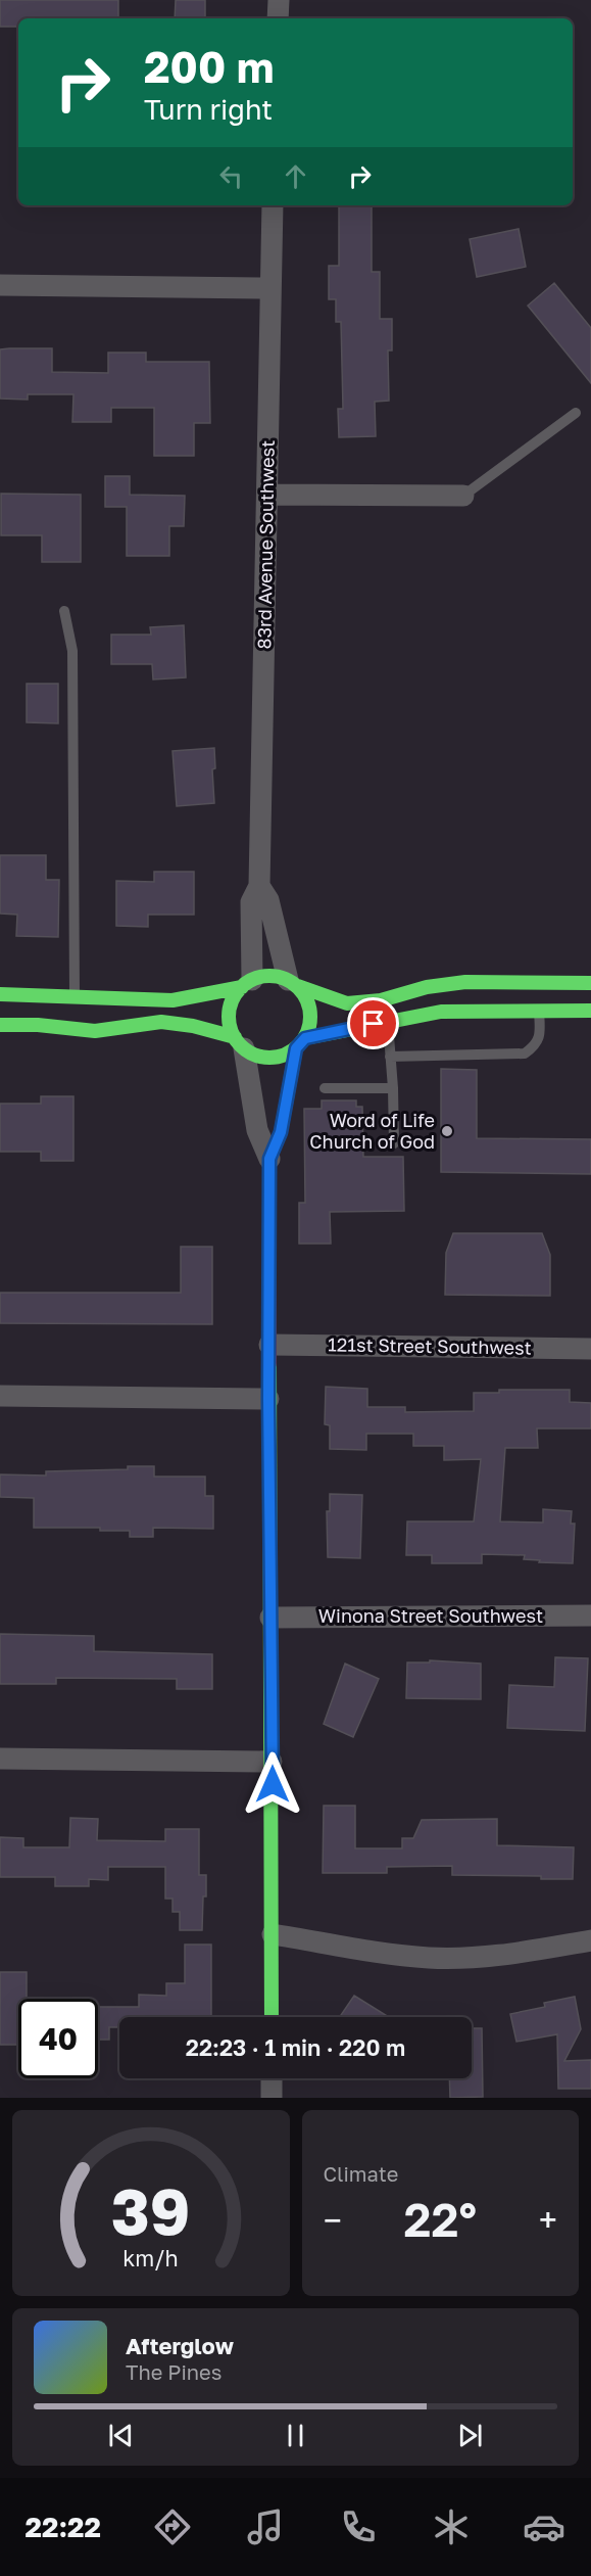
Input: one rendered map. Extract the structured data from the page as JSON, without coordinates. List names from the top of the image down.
{
  "streets": {
    "street": ["83rd Avenue Southwest", "121st Street Southwest", "Winona Street Southwest"]
  },
  "places": ["Word of Life Church of God"],
  "page": {
    "turn": ["200 m", "Turn right"],
    "limit": "40",
    "trip": "22:23 · 1 min · 220 m",
    "tile": "Climate",
    "heat": ["−", "22°", "+"],
    "song": ["Afterglow", "The Pines"],
    "tabs": "22:22",
    "gauge": ["39", "km/h"]
  }
}
